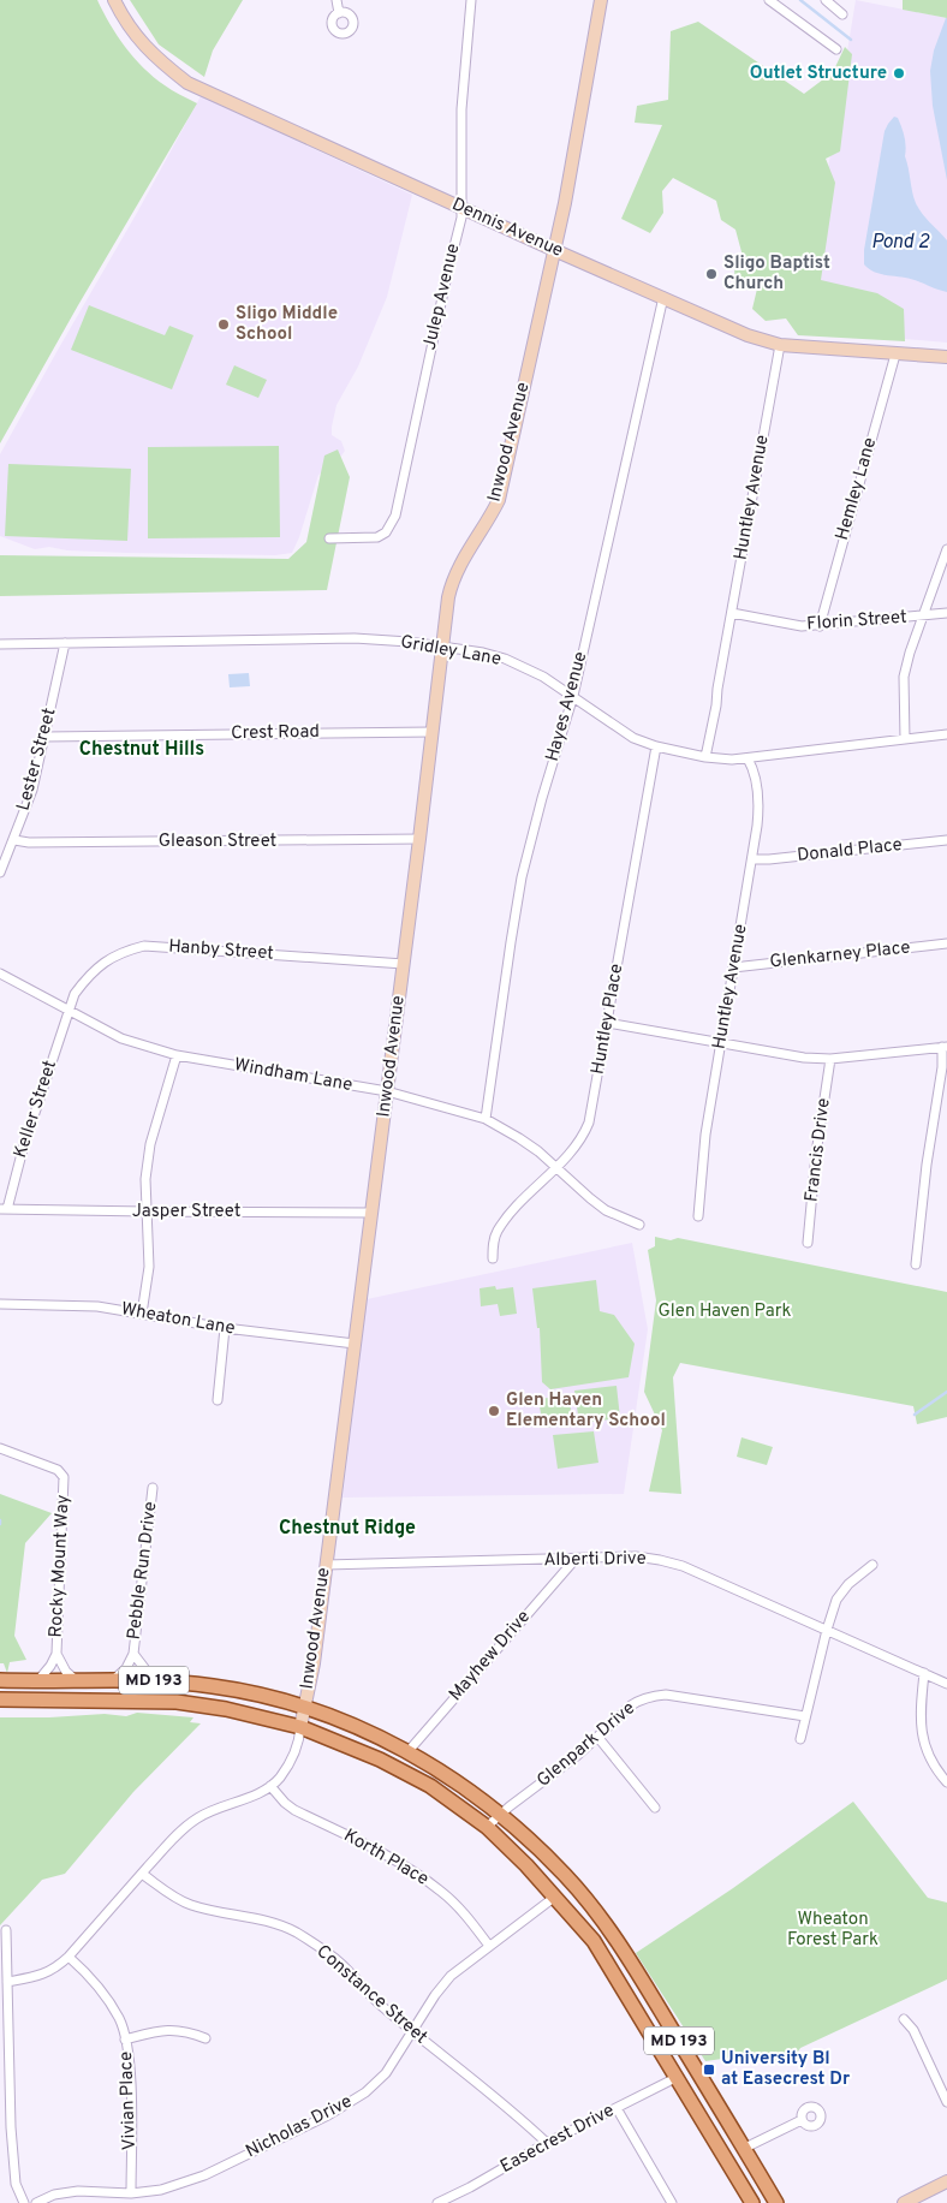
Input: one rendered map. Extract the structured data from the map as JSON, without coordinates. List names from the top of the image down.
{
  "streets": {
    "main road": ["MD 193"],
    "street": [
      "Dennis Avenue",
      "Julep Avenue",
      "Inwood Avenue",
      "Hemley Lane",
      "Huntley Avenue",
      "Florin Street",
      "Gridley Lane",
      "Hayes Avenue",
      "Crest Road",
      "Lester Street",
      "Gleason Street",
      "Donald Place",
      "Hanby Street",
      "Glenkarney Place",
      "Huntley Place",
      "Windham Lane",
      "Keller Street",
      "Francis Drive",
      "Jasper Street",
      "Wheaton Lane",
      "Alberti Drive",
      "Rocky Mount Way",
      "Pebble Run Drive",
      "Mayhew Drive",
      "Glenpark Drive",
      "Korth Place",
      "Constance Street",
      "Vivian Place",
      "Nicholas Drive",
      "Easecrest Drive"
    ]
  },
  "crossings": [
    ["Dennis Avenue", "Julep Avenue"],
    ["Dennis Avenue", "Inwood Avenue"],
    ["Dennis Avenue", "Hemley Lane"],
    ["Dennis Avenue", "Huntley Avenue"],
    ["Dennis Avenue", "Hayes Avenue"],
    ["Inwood Avenue", "Gridley Lane"],
    ["Inwood Avenue", "Crest Road"],
    ["Inwood Avenue", "Gleason Street"],
    ["Inwood Avenue", "Hanby Street"],
    ["Inwood Avenue", "Windham Lane"],
    ["Inwood Avenue", "Jasper Street"],
    ["Inwood Avenue", "Wheaton Lane"],
    ["Inwood Avenue", "Alberti Drive"],
    ["Inwood Avenue", "MD 193"],
    ["Inwood Avenue", "Korth Place"],
    ["Inwood Avenue", "Constance Street"],
    ["Inwood Avenue", "Vivian Place"],
    ["Hemley Lane", "Florin Street"],
    ["Huntley Avenue", "Florin Street"],
    ["Huntley Avenue", "Gridley Lane"],
    ["Huntley Avenue", "Donald Place"],
    ["Huntley Avenue", "Glenkarney Place"],
    ["Gridley Lane", "Hayes Avenue"],
    ["Gridley Lane", "Lester Street"],
    ["Gridley Lane", "Huntley Place"],
    ["Hayes Avenue", "Windham Lane"],
    ["Crest Road", "Lester Street"],
    ["Lester Street", "Gleason Street"],
    ["Hanby Street", "Windham Lane"],
    ["Hanby Street", "Keller Street"],
    ["Huntley Place", "Windham Lane"],
    ["Windham Lane", "Keller Street"],
    ["Keller Street", "Jasper Street"],
    ["Alberti Drive", "Mayhew Drive"],
    ["Rocky Mount Way", "MD 193"],
    ["Pebble Run Drive", "MD 193"],
    ["Mayhew Drive", "MD 193"],
    ["MD 193", "Glenpark Drive"],
    ["MD 193", "Nicholas Drive"],
    ["MD 193", "Easecrest Drive"],
    ["Korth Place", "Nicholas Drive"],
    ["Constance Street", "Nicholas Drive"],
    ["Constance Street", "Easecrest Drive"],
    ["Vivian Place", "Nicholas Drive"]
  ],
  "districts": ["Chestnut Hills", "Chestnut Ridge"],
  "water": ["Pond 2"],
  "parks": ["Glen Haven Park", "Wheaton Forest Park"],
  "places": {
    "other": [
      "Outlet Structure",
      "Sligo Baptist Church",
      "Sligo Middle School",
      "Glen Haven Elementary School"
    ],
    "transit": ["University Bl at Easecrest Dr"]
  }
}
